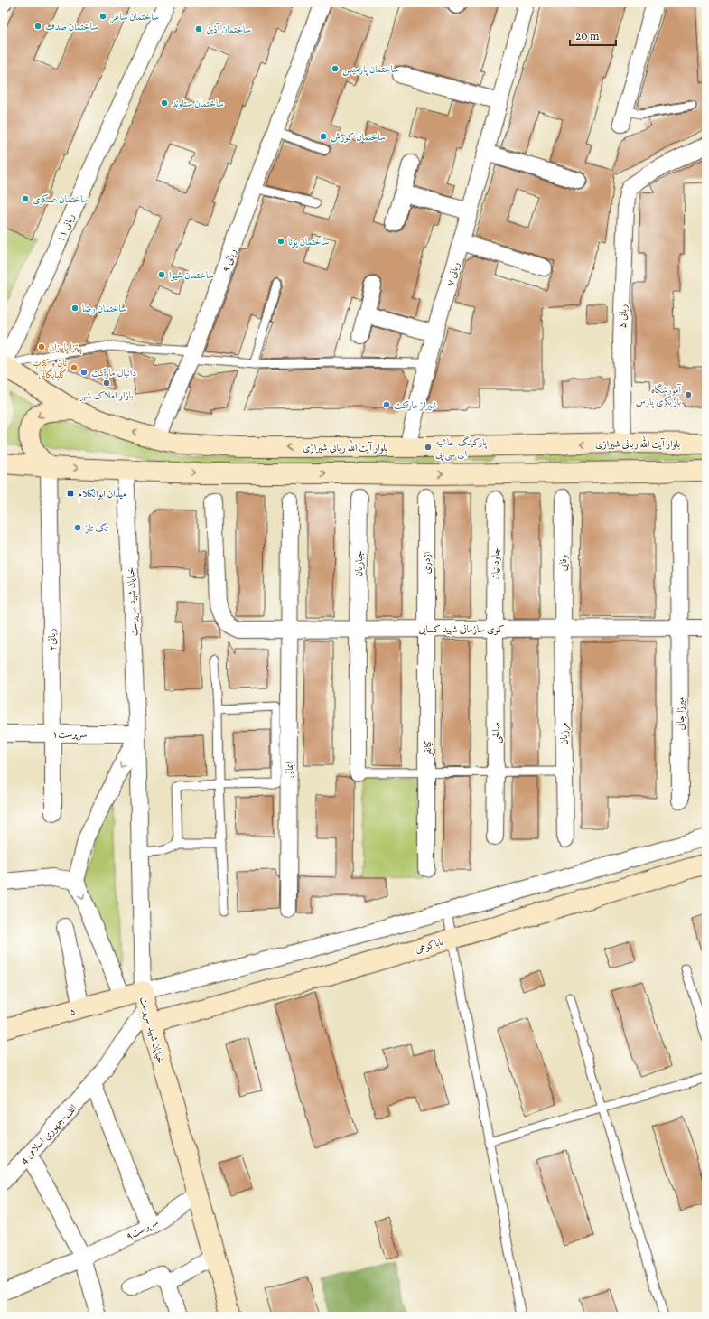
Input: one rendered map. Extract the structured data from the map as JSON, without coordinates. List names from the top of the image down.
{
  "streets": {
    "main road": [
      "بلوار آیت الله ربانی شیرازی",
      "خیابان شهید سرپرست",
      "باباکوهی",
      "۵"
    ],
    "street": [
      "ربانی ۱۱",
      "ربانی ۹",
      "ربانی ۷",
      "ربانی ۵",
      "اژدری",
      "وفایی",
      "جباریان",
      "جاودانیان",
      "کوی سازمانی شهید کسایی",
      "ربانی۲",
      "میرزا جانی",
      "صالحی",
      "سرپرست۱",
      "مرزبان",
      "کیانفر",
      "ایمانی",
      "4 الف-جمهوری اسلامی",
      "سرپرست۹"
    ]
  },
  "crossings": [
    ["ربانی ۱۱", "بلوار آیت الله ربانی شیرازی"],
    ["ربانی ۹", "بلوار آیت الله ربانی شیرازی"],
    ["ربانی ۷", "بلوار آیت الله ربانی شیرازی"],
    ["ربانی ۵", "بلوار آیت الله ربانی شیرازی"],
    ["اژدری", "کوی سازمانی شهید کسایی"],
    ["اژدری", "کیانفر"],
    ["وفایی", "کوی سازمانی شهید کسایی"],
    ["وفایی", "مرزبان"],
    ["جباریان", "کوی سازمانی شهید کسایی"],
    ["جاودانیان", "کوی سازمانی شهید کسایی"],
    ["جاودانیان", "صالحی"],
    ["خیابان شهید سرپرست", "سرپرست۱"],
    ["خیابان شهید سرپرست", "باباکوهی"],
    ["خیابان شهید سرپرست", "۵"],
    ["خیابان شهید سرپرست", "4 الف-جمهوری اسلامی"],
    ["خیابان شهید سرپرست", "سرپرست۹"],
    ["کوی سازمانی شهید کسایی", "میرزا جانی"],
    ["کوی سازمانی شهید کسایی", "صالحی"],
    ["کوی سازمانی شهید کسایی", "مرزبان"],
    ["کوی سازمانی شهید کسایی", "کیانفر"],
    ["کوی سازمانی شهید کسایی", "ایمانی"],
    ["ربانی۲", "سرپرست۱"],
    ["باباکوهی", "۵"],
    ["باباکوهی", "4 الف-جمهوری اسلامی"],
    ["۵", "4 الف-جمهوری اسلامی"]
  ],
  "places": {
    "other": [
      "ساختمان ساغر",
      "ساختمان صدف",
      "ساختمان آذین",
      "ساختمان پارمیس",
      "ساختمان ستاوند",
      "ساختمان کورش",
      "ساختمان عسکری",
      "ساختمان پونا",
      "ساختمان شیوا",
      "ساختمان رضا",
      "پیتزا پاییزان",
      "نان و کباب گلپایگانی",
      "دانیال مارکت",
      "بازار املاک شهر",
      "آموزشگاه بازیگری پارس",
      "شیراز مارکت",
      "پارکینگ حاشیه ای سی پی",
      "تک تاز"
    ],
    "transit": ["میدان ابوالکلام"]
  },
  "scale_bar": "20 m"
}
